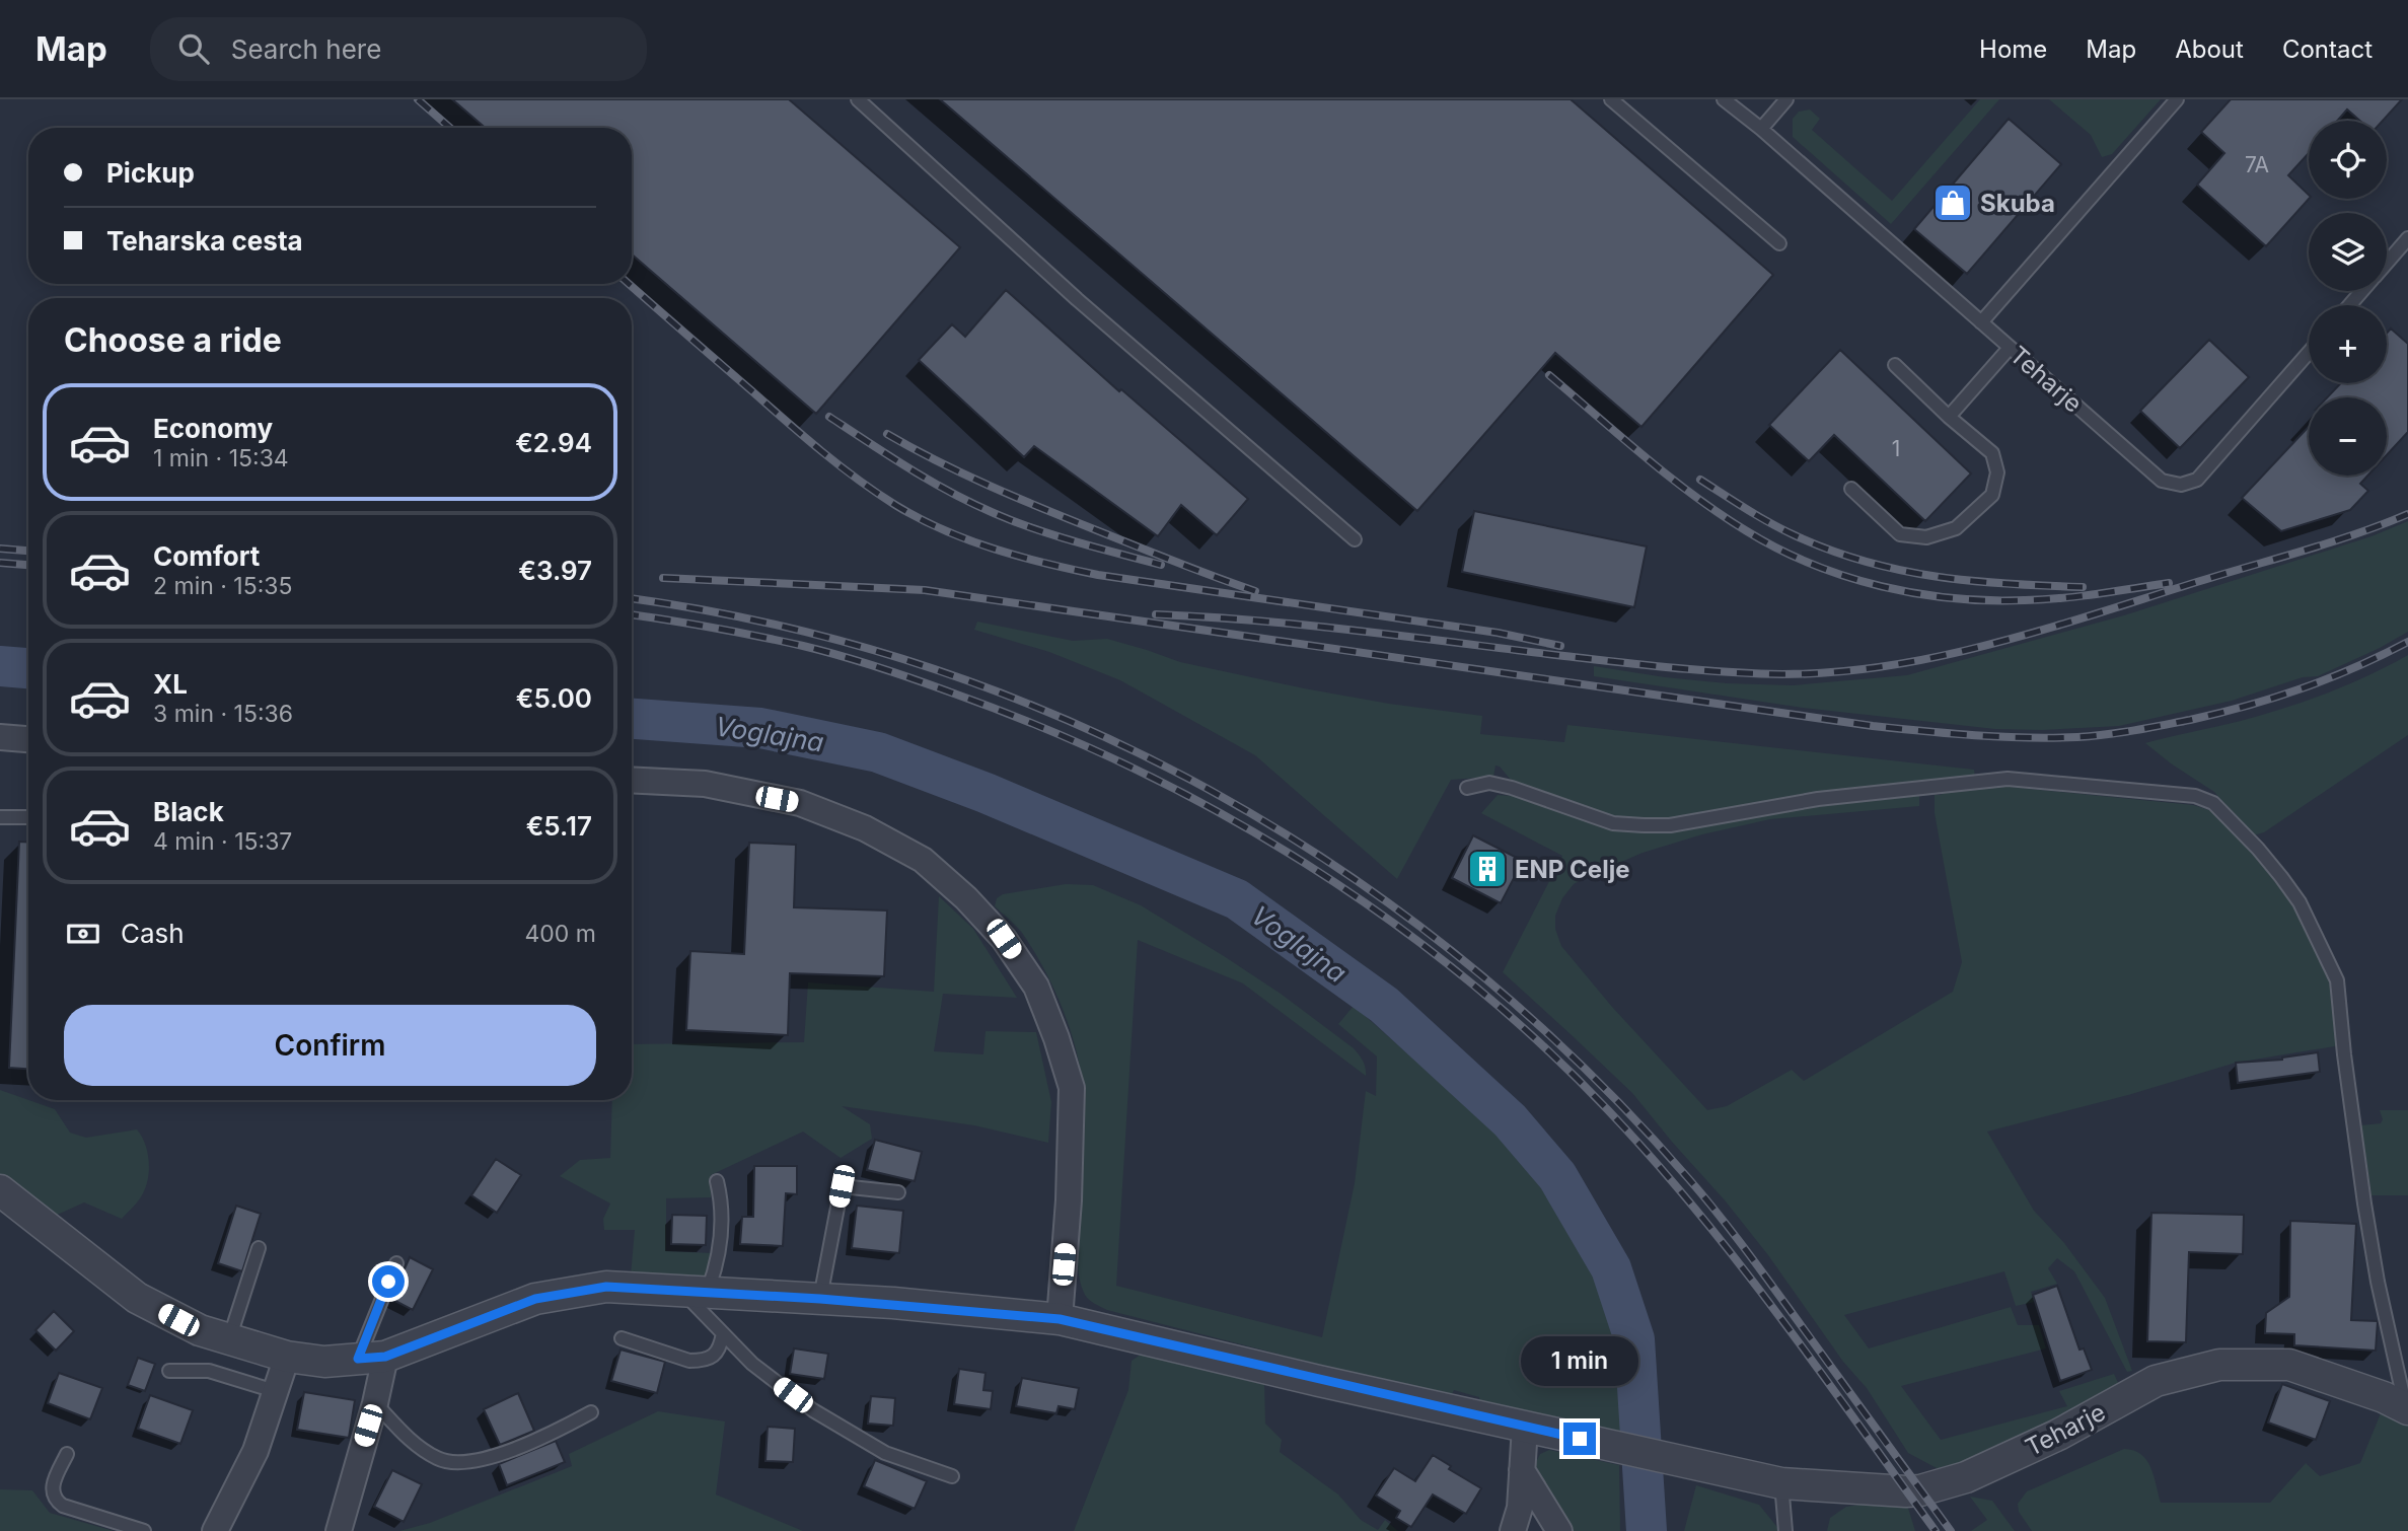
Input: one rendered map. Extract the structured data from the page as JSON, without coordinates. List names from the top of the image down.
{
  "streets": {
    "street": ["Teharje"]
  },
  "water": ["Voglajna"],
  "places": {
    "shop": ["Skuba"],
    "building": ["ENP Celje"]
  },
  "house_numbers": ["7A", "1"],
  "page": {
    "header": "Map",
    "search": "Search here",
    "nav": [
      "Home",
      "Map",
      "About",
      "Contact"
    ],
    "map_buttons": ["+", "−"],
    "banner": ["Pickup", "Teharska cesta"],
    "heading": "Choose a ride",
    "list": [
      {
        "name": "Economy",
        "note": "1 min · 15:34",
        "value": "€2.94"
      },
      {
        "name": "Comfort",
        "note": "2 min · 15:35",
        "value": "€3.97"
      },
      {
        "name": "XL",
        "note": "3 min · 15:36",
        "value": "€5.00"
      },
      {
        "name": "Black",
        "note": "4 min · 15:37",
        "value": "€5.17"
      }
    ],
    "pay": ["Cash", "400 m"],
    "buttons": "Confirm",
    "bubble": "1 min"
  }
}
